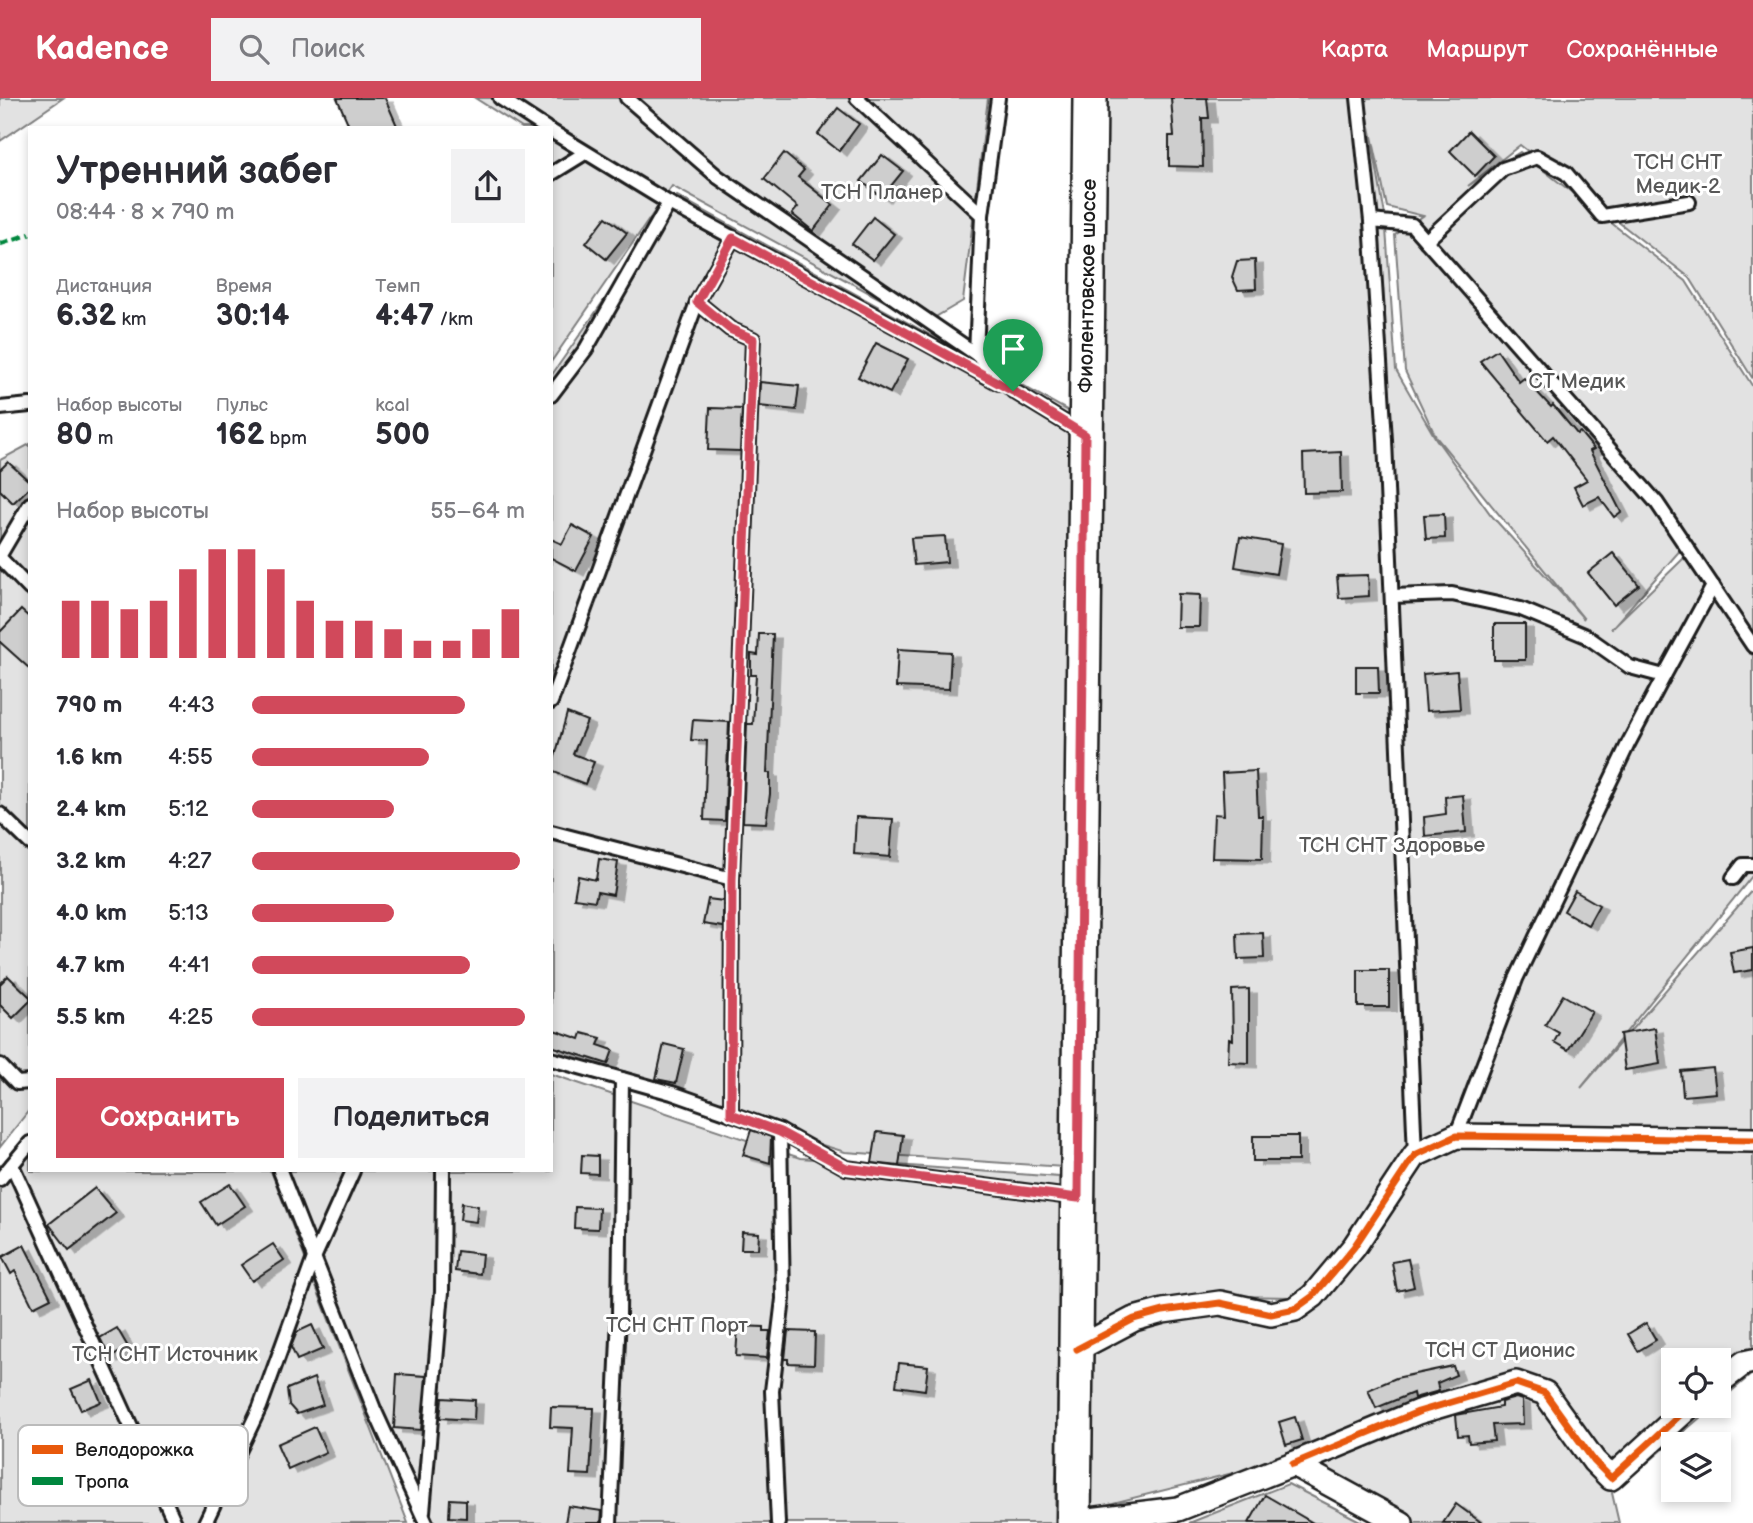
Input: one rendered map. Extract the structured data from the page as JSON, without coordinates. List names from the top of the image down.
{
  "streets": {
    "main road": ["Фиолентовское шоссе"]
  },
  "parks": [
    "ТСН СНТ Медик-2",
    "ТСН Планер",
    "СТ Медик",
    "ТСН СНТ Здоровье",
    "ТСН СНТ Порт",
    "ТСН СТ Дионис",
    "ТСН СНТ Источник"
  ],
  "legend": ["Велодорожка", "Тропа"],
  "page": {
    "header": "Kadence",
    "search": "Поиск",
    "nav": ["Карта", "Маршрут", "Сохранённые"],
    "heading": ["Утренний забег", "08:44 · 8 × 790 m"],
    "stats": [
      ["Дистанция", "6.32 km"],
      ["Время", "30:14"],
      ["Темп", "4:47 /km"],
      ["Набор высоты", "80 m"],
      ["Пульс", "162 bpm"],
      ["kcal", "500"]
    ],
    "chart": ["Набор высоты", "55–64 m"],
    "list": [
      {
        "name": "790 m",
        "note": "4:43"
      },
      {
        "name": "1.6 km",
        "note": "4:55"
      },
      {
        "name": "2.4 km",
        "note": "5:12"
      },
      {
        "name": "3.2 km",
        "note": "4:27"
      },
      {
        "name": "4.0 km",
        "note": "5:13"
      },
      {
        "name": "4.7 km",
        "note": "4:41"
      },
      {
        "name": "5.5 km",
        "note": "4:25"
      }
    ],
    "buttons": ["Сохранить", "Поделиться"]
  }
}
